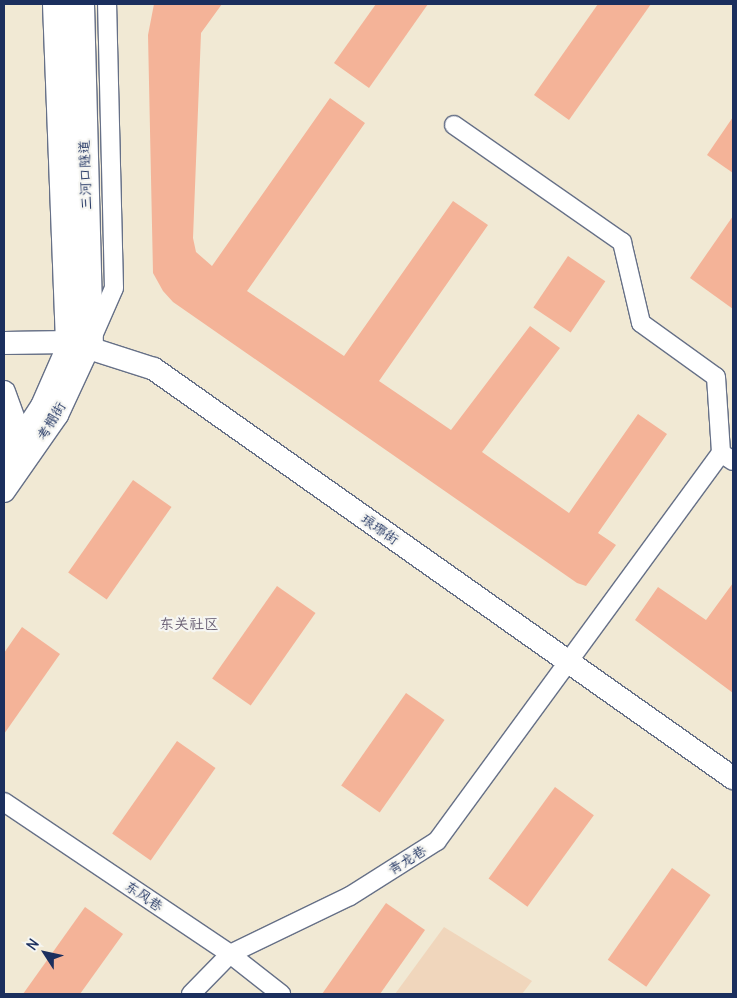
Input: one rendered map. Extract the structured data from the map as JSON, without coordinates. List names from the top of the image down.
{
  "streets": {
    "main road": ["三河口隧道"],
    "street": [
      "考棚街",
      "琅琊街",
      "青龙巷",
      "东风巷"
    ]
  },
  "crossings": [
    ["三河口隧道", "考棚街"],
    ["三河口隧道", "琅琊街"],
    ["考棚街", "琅琊街"],
    ["琅琊街", "青龙巷"],
    ["青龙巷", "东风巷"]
  ],
  "districts": ["东关社区"],
  "north": "top left"
}
